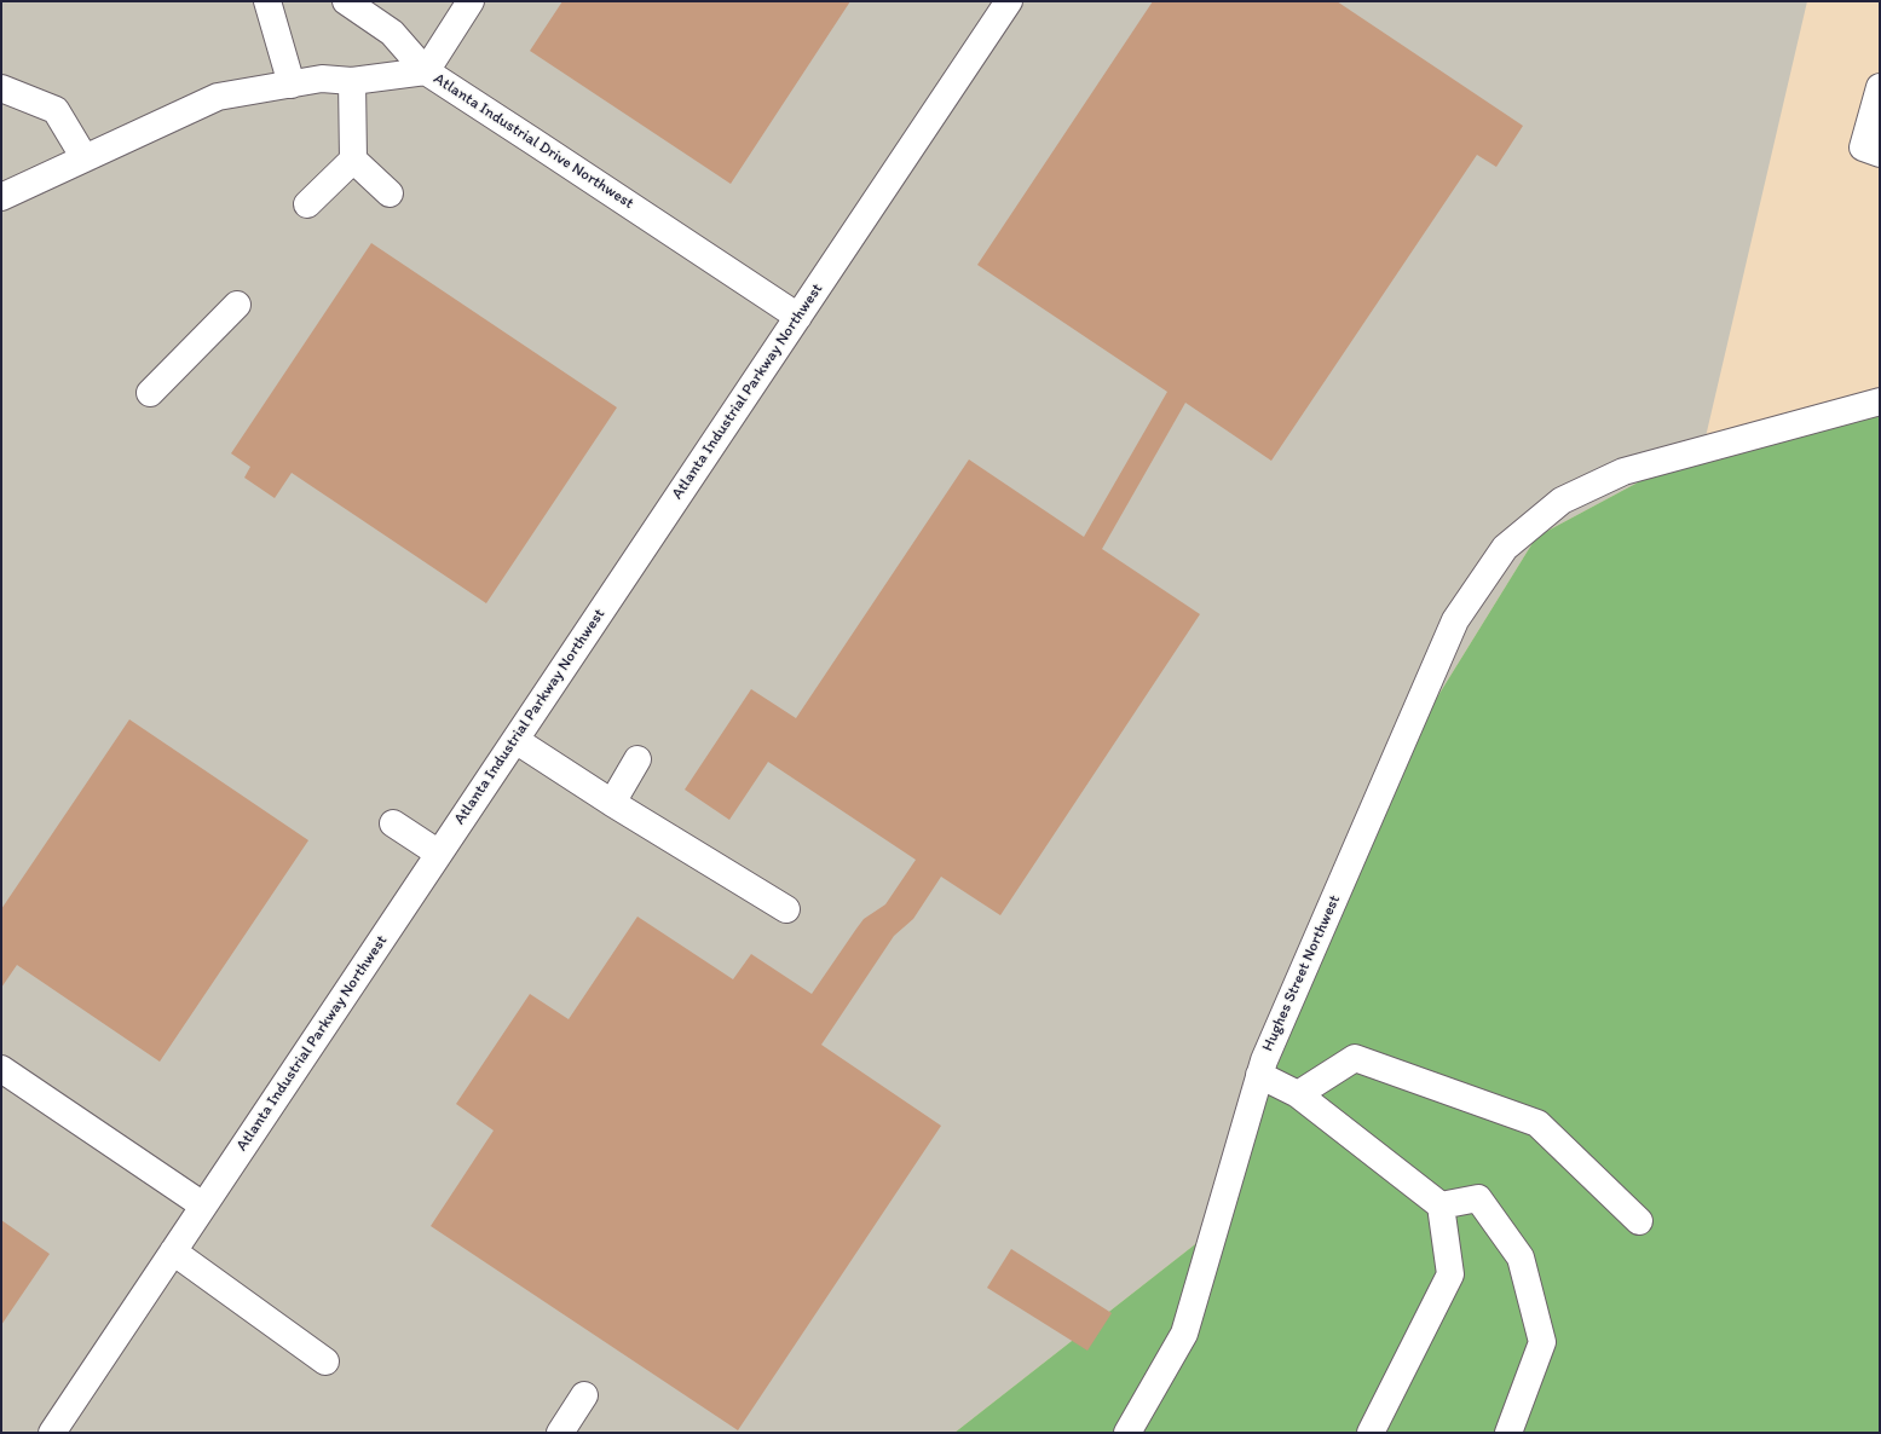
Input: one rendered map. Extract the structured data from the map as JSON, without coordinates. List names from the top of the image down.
{
  "streets": {
    "street": ["Atlanta Industrial Drive Northwest", "Atlanta Industrial Parkway Northwest", "Hughes Street Northwest"]
  },
  "crossings": [
    ["Atlanta Industrial Drive Northwest", "Atlanta Industrial Parkway Northwest"]
  ]
}
